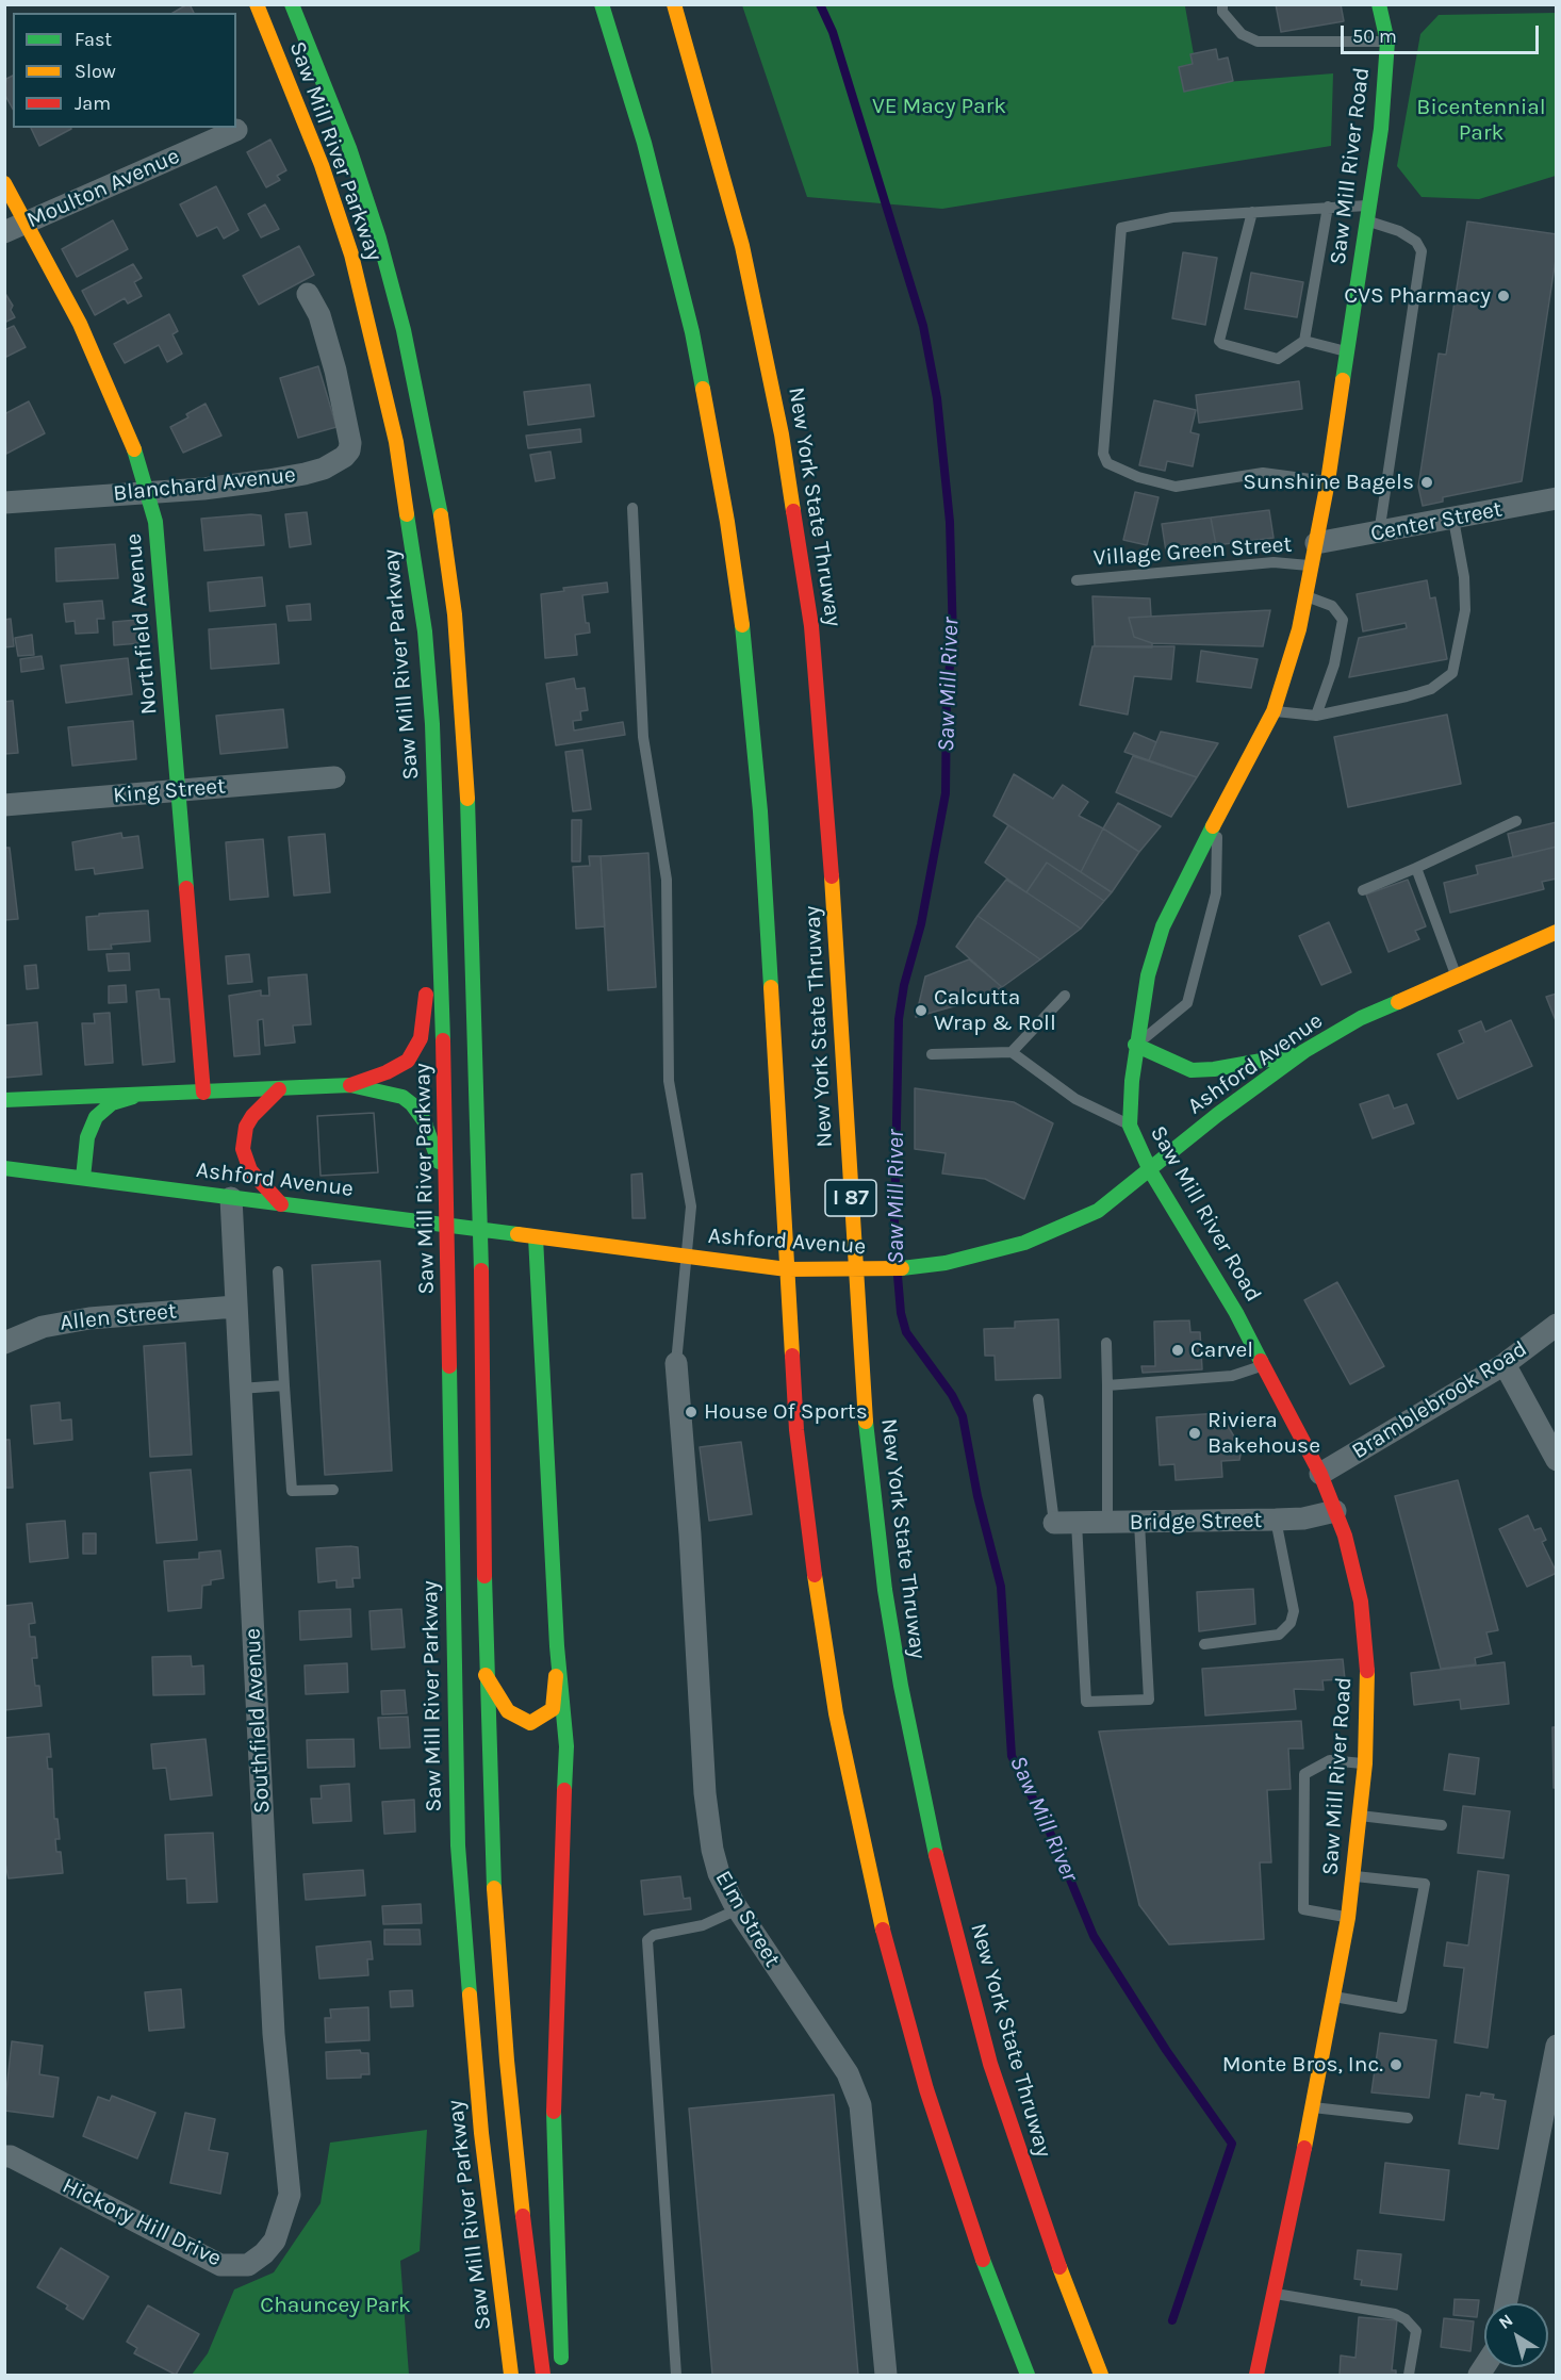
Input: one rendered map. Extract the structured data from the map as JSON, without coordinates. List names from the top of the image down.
{
  "streets": {
    "main road": [
      "Saw Mill River Parkway",
      "Saw Mill River Road",
      "New York State Thruway",
      "Northfield Avenue",
      "Ashford Avenue",
      "I 87"
    ],
    "street": [
      "Moulton Avenue",
      "Blanchard Avenue",
      "Center Street",
      "King Street",
      "Allen Street",
      "Bramblebrook Road",
      "Bridge Street",
      "Southfield Avenue",
      "Elm Street",
      "Hickory Hill Drive"
    ],
    "lane": ["Village Green Street"]
  },
  "crossings": [
    ["Saw Mill River Road", "Center Street"],
    ["Saw Mill River Road", "Village Green Street"],
    ["Saw Mill River Road", "Ashford Avenue"],
    ["Saw Mill River Road", "Bramblebrook Road"],
    ["Saw Mill River Road", "Bridge Street"],
    ["Moulton Avenue", "Northfield Avenue"],
    ["Blanchard Avenue", "Northfield Avenue"],
    ["Northfield Avenue", "King Street"],
    ["Ashford Avenue", "Southfield Avenue"],
    ["Allen Street", "Southfield Avenue"],
    ["Southfield Avenue", "Hickory Hill Drive"]
  ],
  "water": ["Saw Mill River"],
  "parks": ["VE Macy Park", "Bicentennial Park", "Chauncey Park"],
  "places": [
    "CVS Pharmacy",
    "Sunshine Bagels",
    "Calcutta Wrap & Roll",
    "Carvel",
    "House Of Sports",
    "Riviera Bakehouse",
    "Monte Bros, Inc."
  ],
  "legend": ["Fast", "Slow", "Jam"],
  "scale_bar": "50 m",
  "north": "top left"
}
